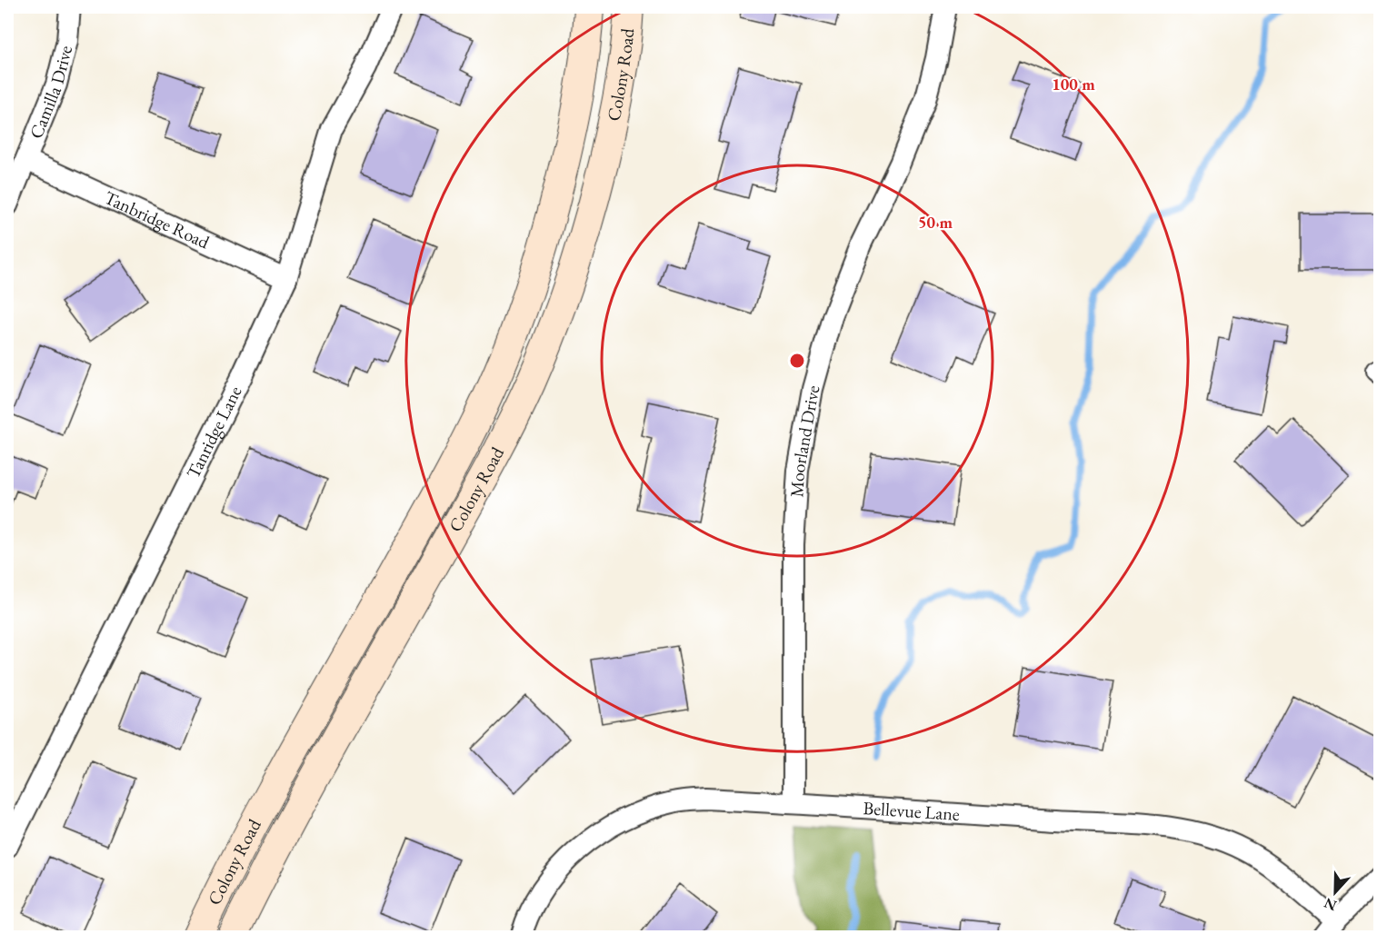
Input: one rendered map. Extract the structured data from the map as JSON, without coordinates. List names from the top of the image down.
{
  "streets": {
    "main road": ["Colony Road"],
    "street": [
      "Camilla Drive",
      "Tanbridge Road",
      "Tanridge Lane",
      "Moorland Drive",
      "Bellevue Lane"
    ]
  },
  "crossings": [
    ["Camilla Drive", "Tanbridge Road"],
    ["Tanbridge Road", "Tanridge Lane"],
    ["Moorland Drive", "Bellevue Lane"]
  ],
  "north": "bottom",
  "rings": ["100 m", "50 m"]
}
